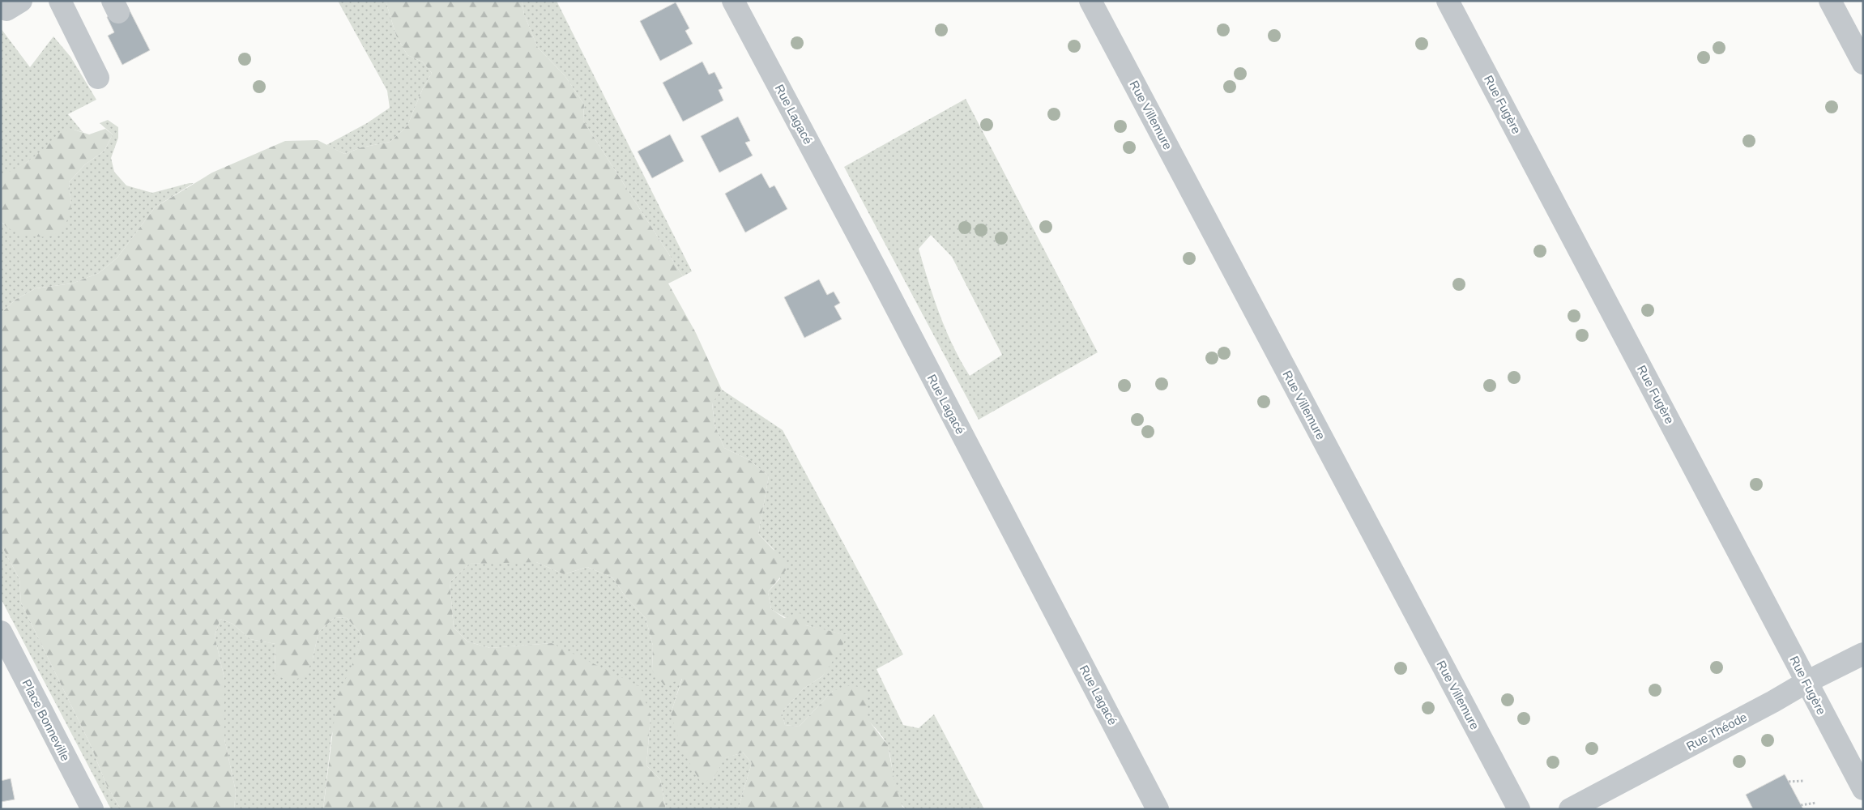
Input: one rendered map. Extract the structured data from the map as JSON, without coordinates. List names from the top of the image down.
{
  "streets": {
    "street": [
      "Rue Fugère",
      "Rue Lagacé",
      "Rue Villemure",
      "Place Bonneville",
      "Rue Théode"
    ]
  },
  "crossings": [
    ["Rue Fugère", "Rue Théode"]
  ]
}
